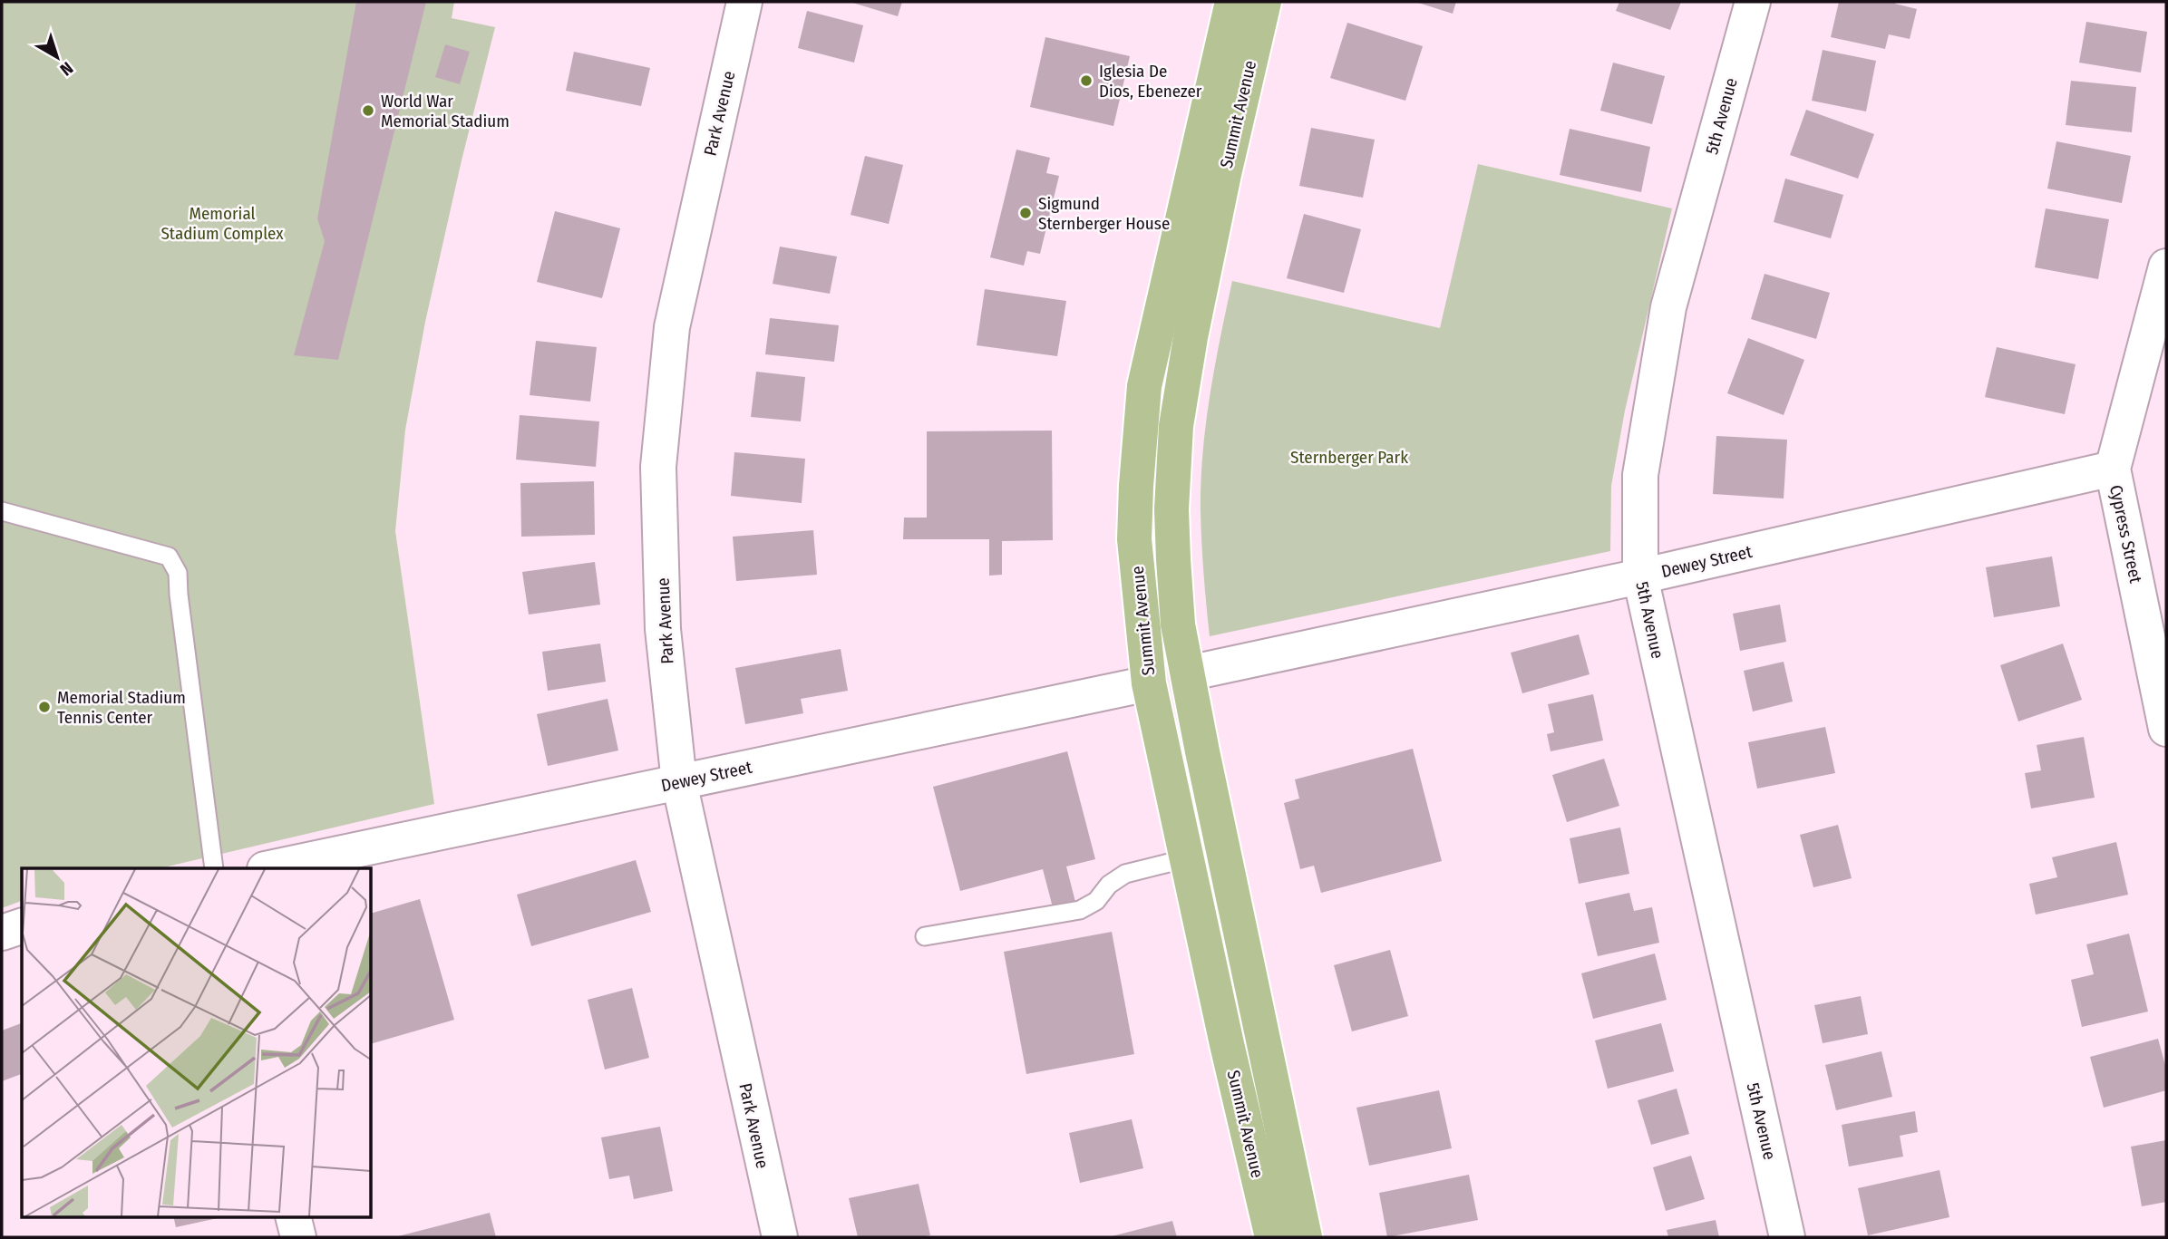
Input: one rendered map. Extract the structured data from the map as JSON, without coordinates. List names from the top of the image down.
{
  "streets": {
    "main road": ["Summit Avenue"],
    "street": [
      "Park Avenue",
      "5th Avenue",
      "Cypress Street",
      "Dewey Street"
    ]
  },
  "crossings": [
    ["Park Avenue", "Dewey Street"],
    ["Summit Avenue", "Dewey Street"],
    ["5th Avenue", "Dewey Street"],
    ["Cypress Street", "Dewey Street"]
  ],
  "parks": ["Memorial Stadium Complex", "Sternberger Park"],
  "places": [
    "Iglesia De Dios, Ebenezer",
    "World War Memorial Stadium",
    "Sigmund Sternberger House",
    "Memorial Stadium Tennis Center"
  ],
  "north": "bottom right"
}
